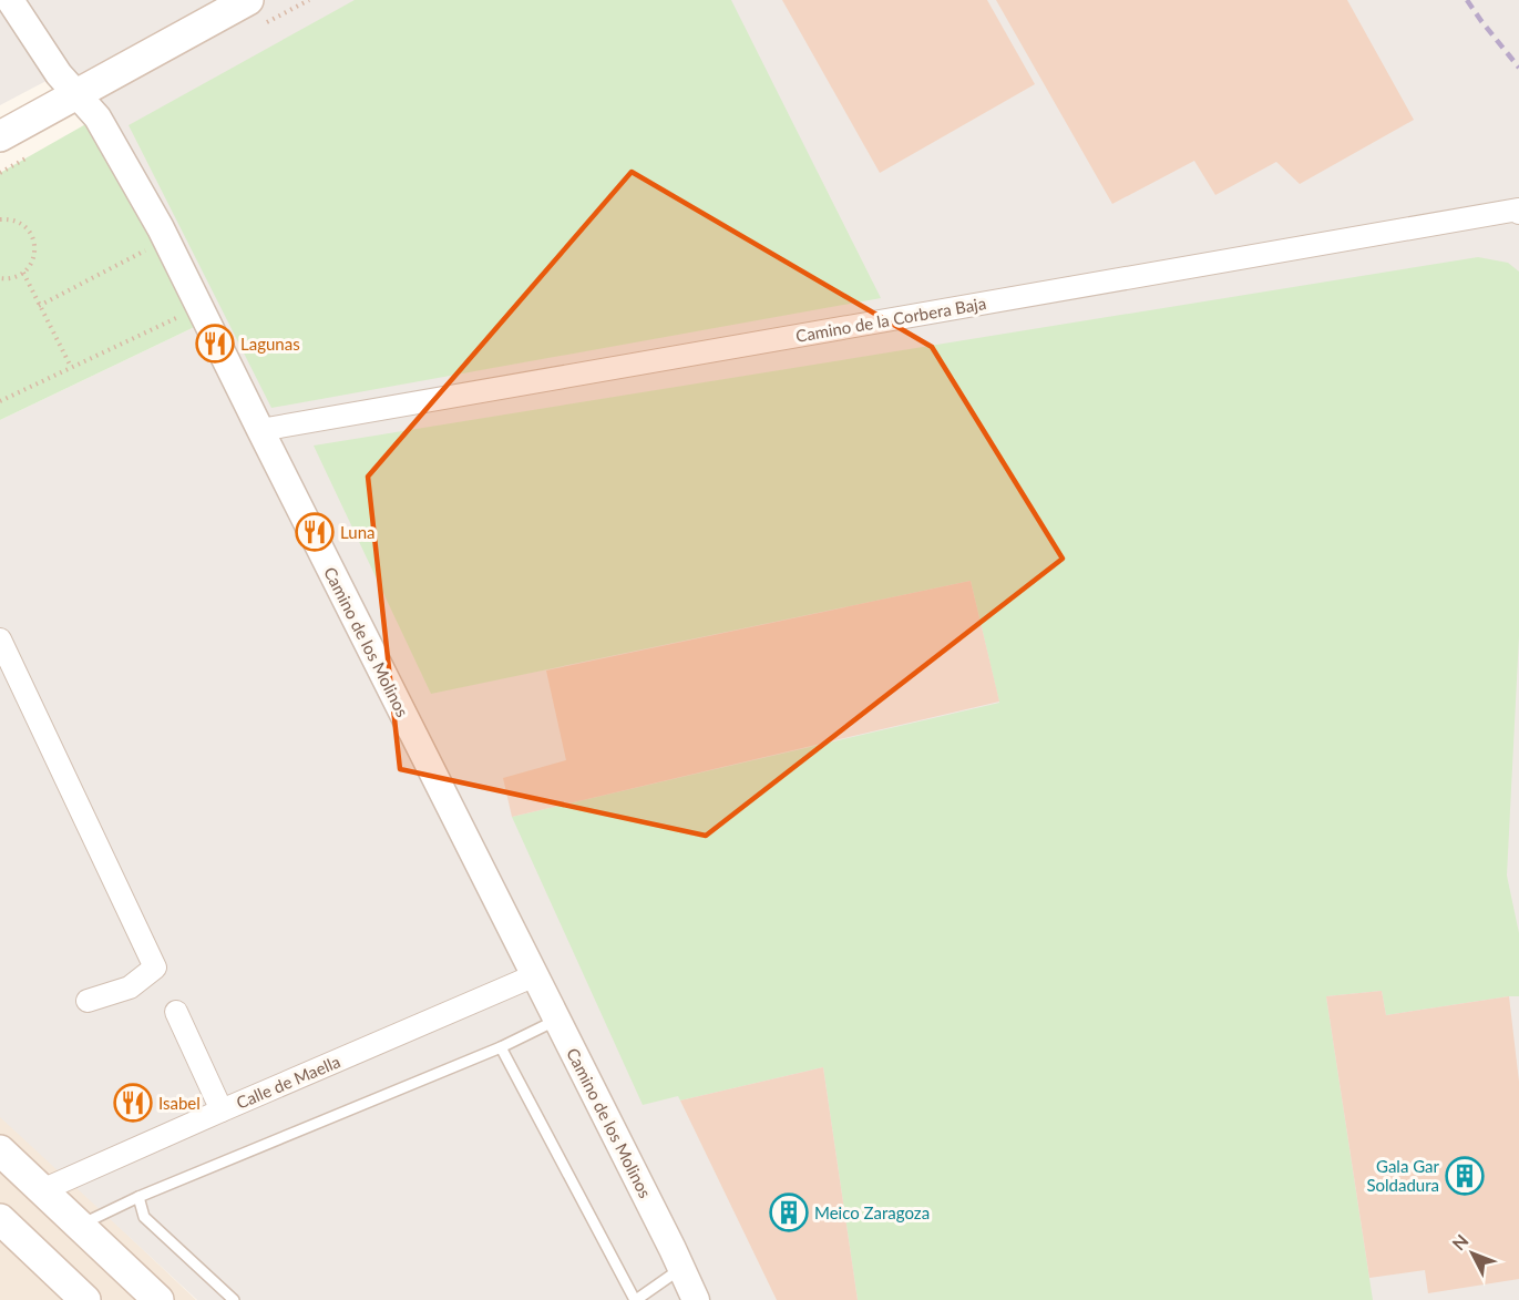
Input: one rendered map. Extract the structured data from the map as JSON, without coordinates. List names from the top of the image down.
{
  "streets": {
    "street": ["Camino de la Corbera Baja", "Camino de los Molinos", "Calle de Maella"]
  },
  "crossings": [
    ["Camino de la Corbera Baja", "Camino de los Molinos"],
    ["Camino de los Molinos", "Calle de Maella"]
  ],
  "places": {
    "restaurant": ["Lagunas", "Luna", "Isabel"],
    "building": ["Gala Gar Soldadura", "Meico Zaragoza"]
  },
  "north": "top left"
}
